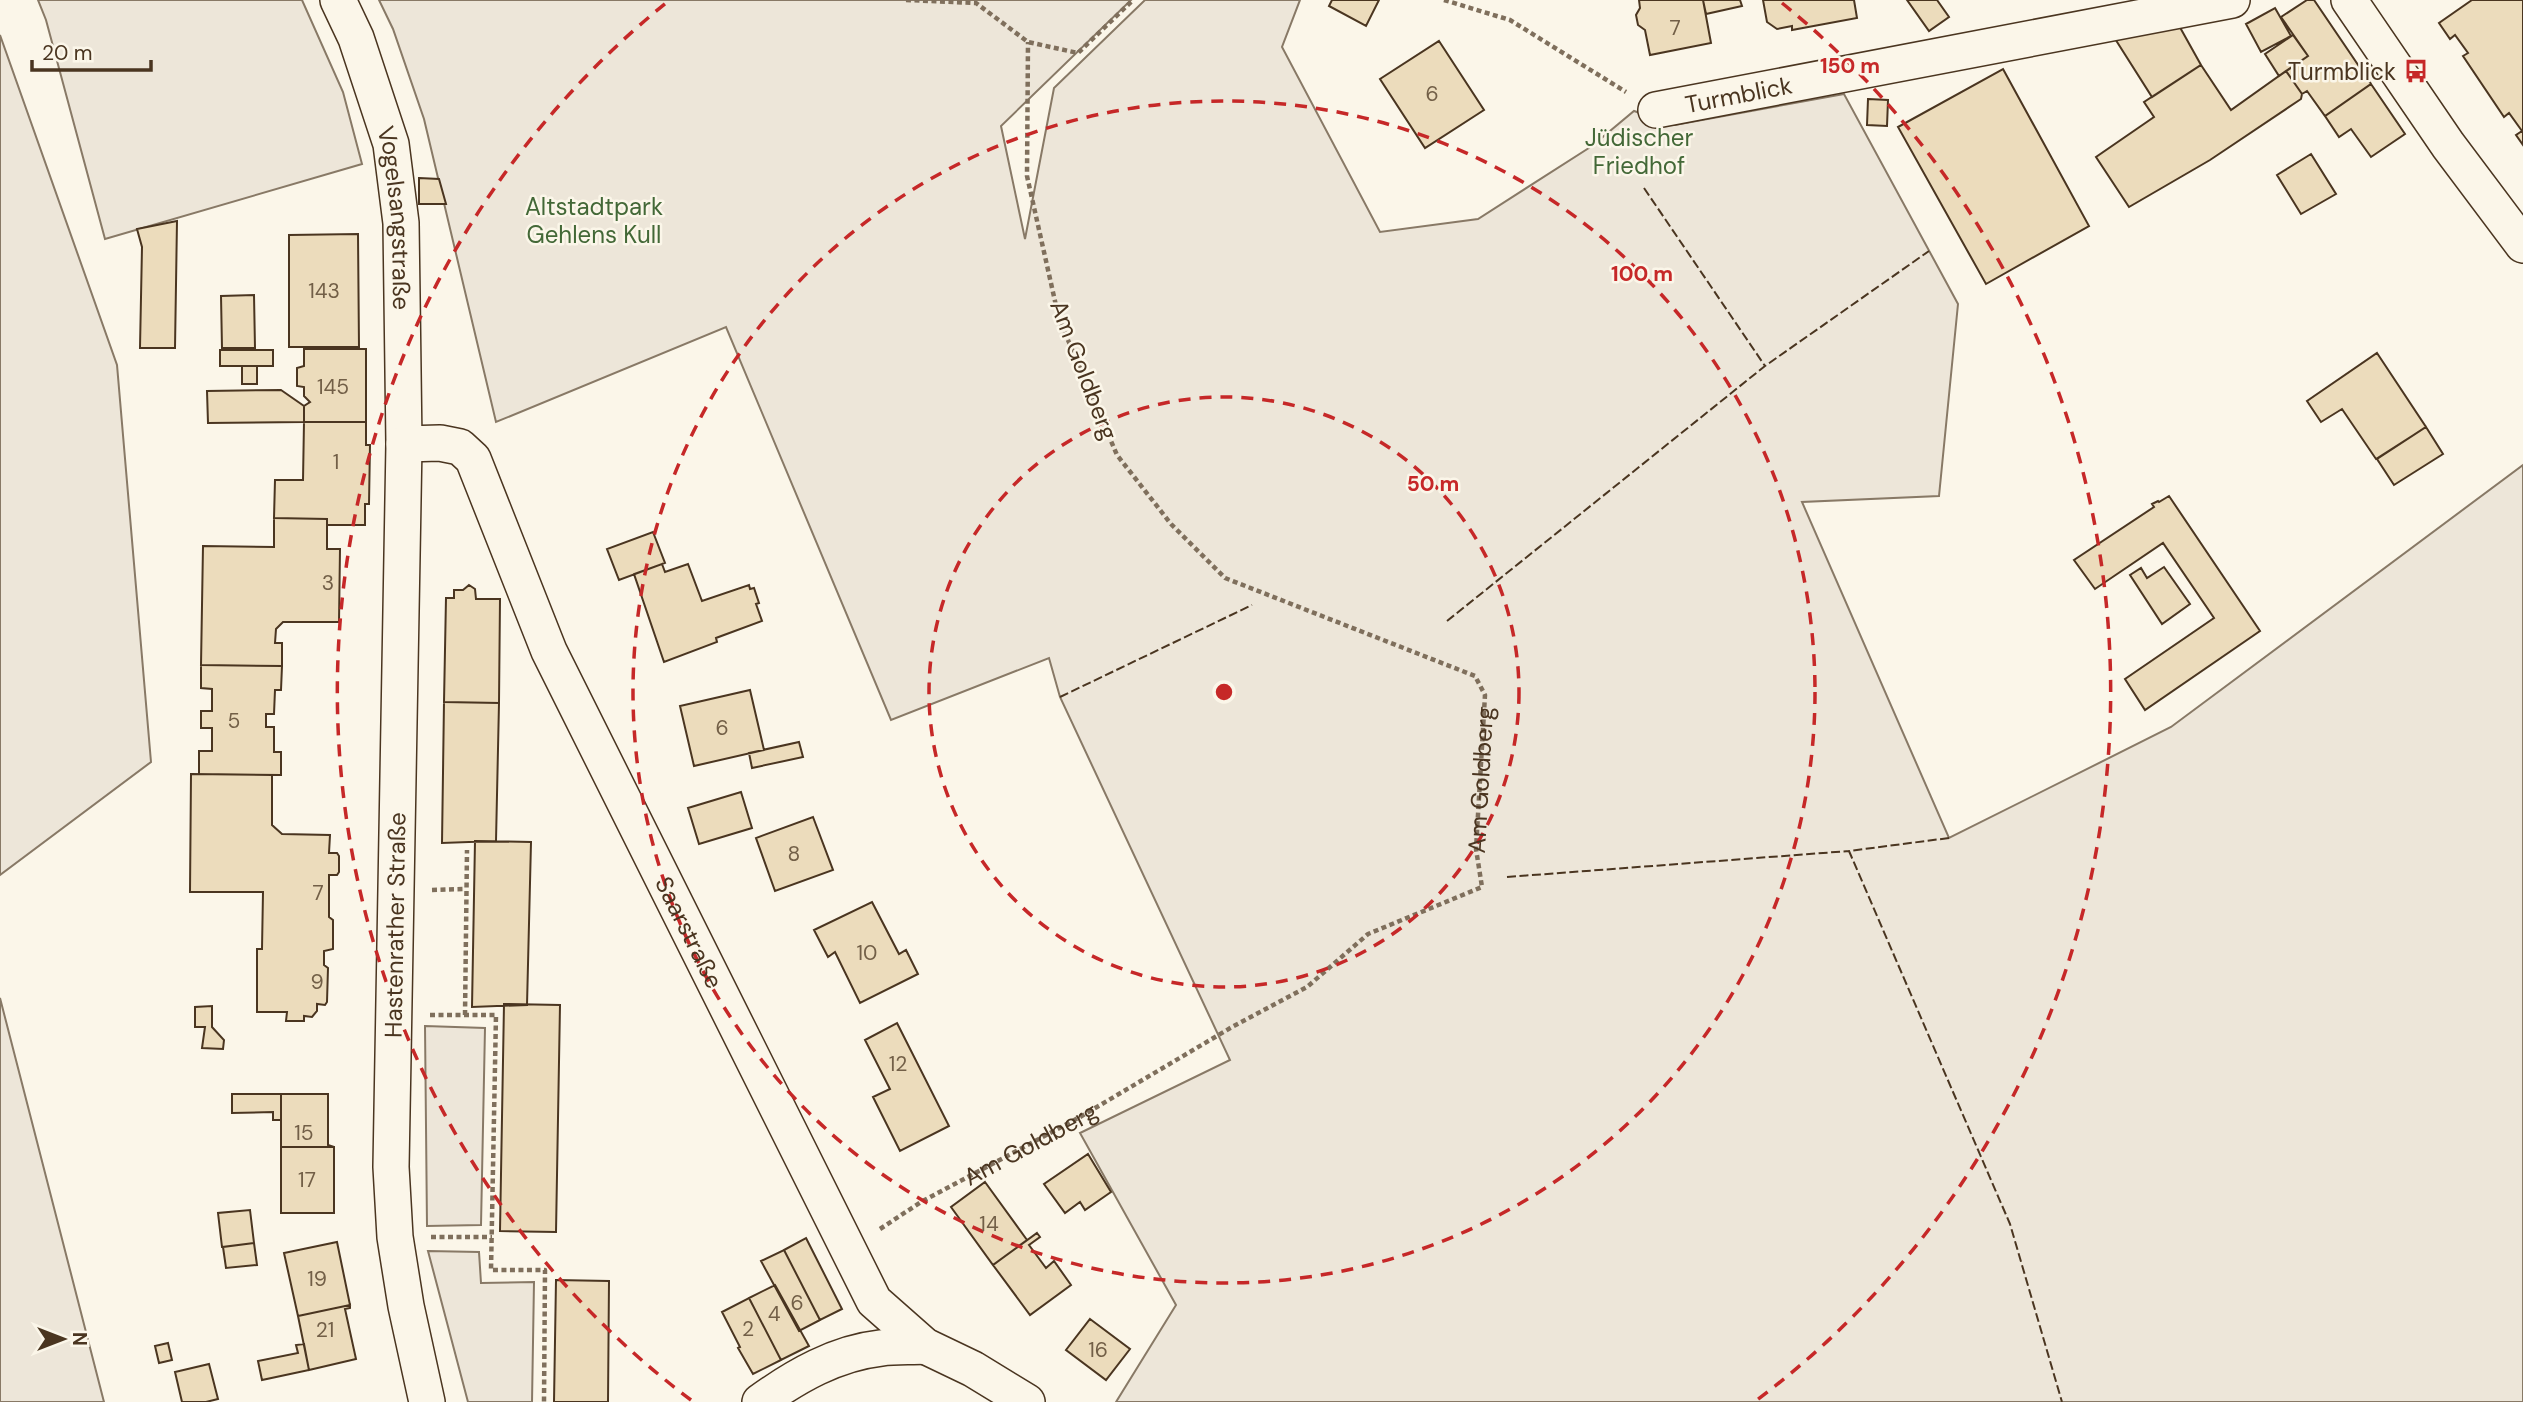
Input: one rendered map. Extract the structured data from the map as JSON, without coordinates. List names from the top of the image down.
{
  "streets": {
    "street": [
      "Turmblick",
      "Vogelsangstraße",
      "Hastenrather Straße",
      "Saarstraße"
    ],
    "path": ["Am Goldberg"]
  },
  "crossings": [
    ["Vogelsangstraße", "Hastenrather Straße"],
    ["Vogelsangstraße", "Saarstraße"],
    ["Am Goldberg", "Saarstraße"],
    ["Hastenrather Straße", "Saarstraße"]
  ],
  "parks": ["Jüdischer Friedhof", "Altstadtpark Gehlens Kull"],
  "places": {
    "bus stop": ["Turmblick"]
  },
  "house_numbers": [
    "7",
    "6",
    "143",
    "145",
    "1",
    "3",
    "5",
    "6",
    "8",
    "7",
    "10",
    "9",
    "12",
    "15",
    "17",
    "14",
    "19",
    "6",
    "4",
    "2",
    "21",
    "16"
  ],
  "scale_bar": "20 m",
  "north": "right",
  "rings": ["150 m", "100 m", "50 m"]
}
